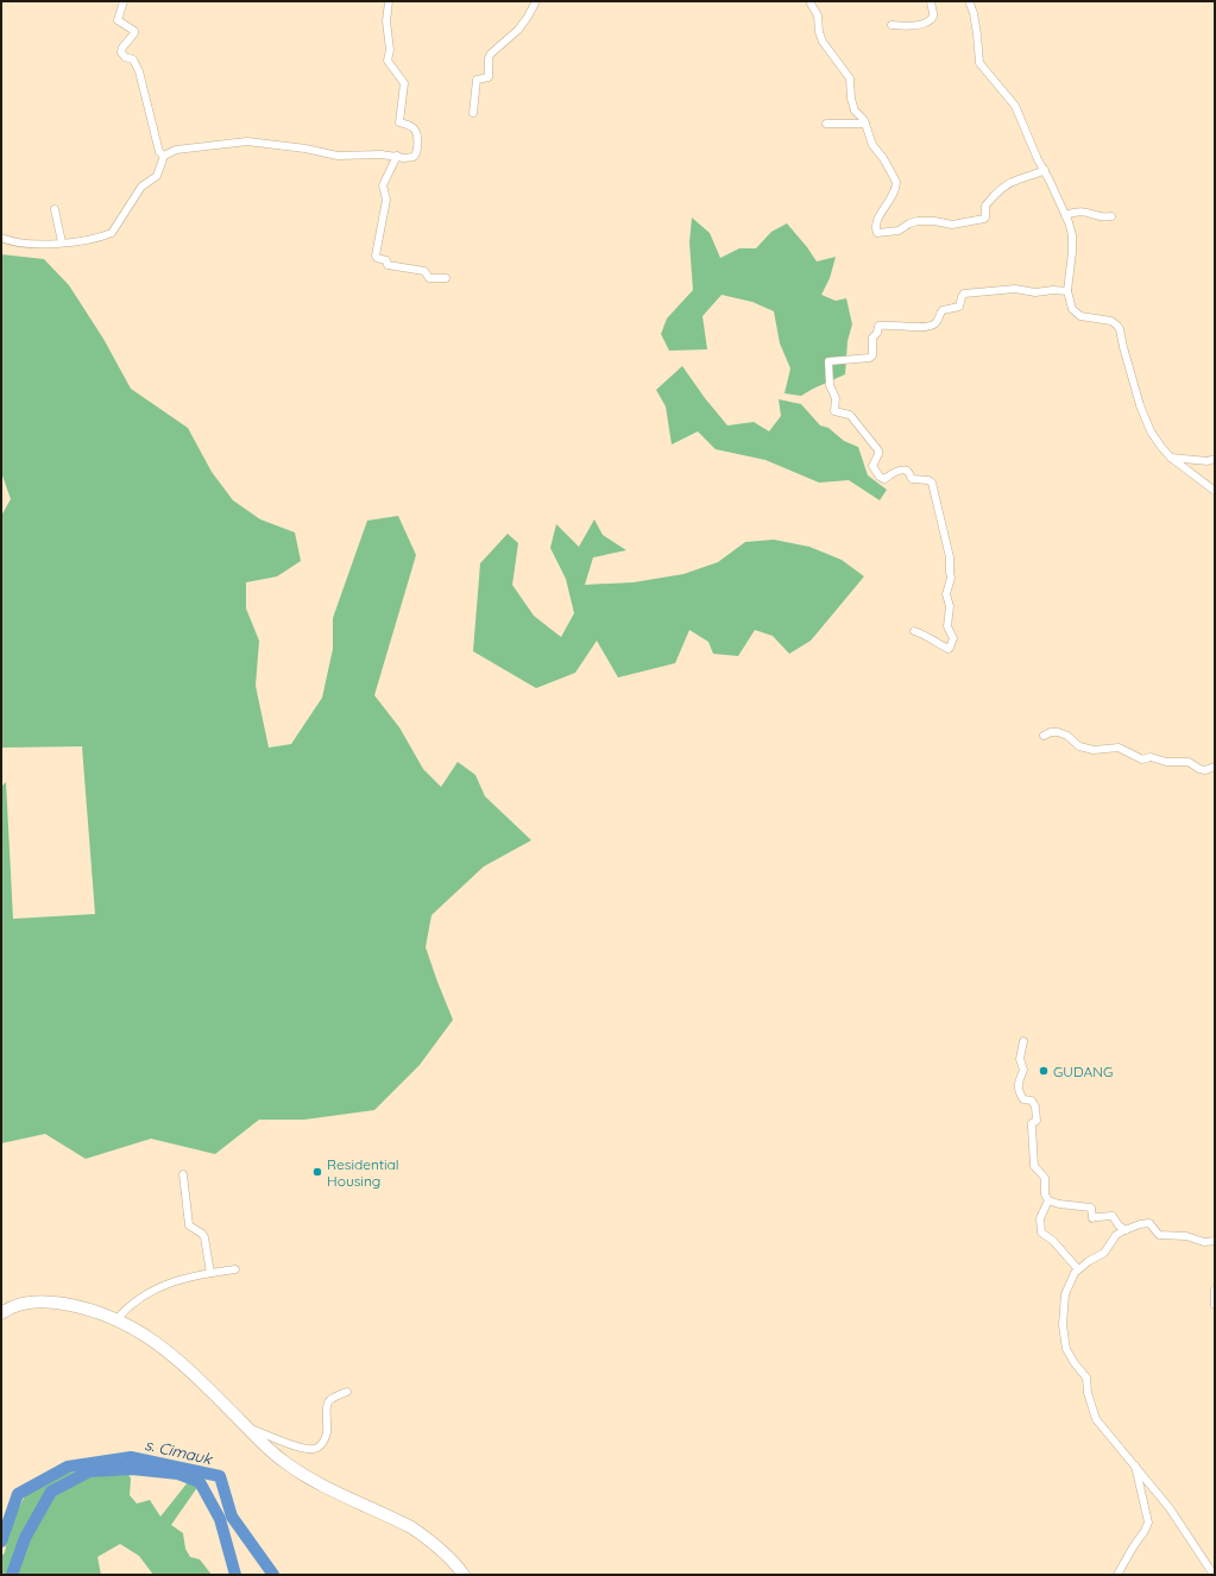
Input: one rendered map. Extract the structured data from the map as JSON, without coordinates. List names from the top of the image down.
{
  "water": ["s. Cimauk"],
  "places": ["GUDANG", "Residential Housing"]
}
